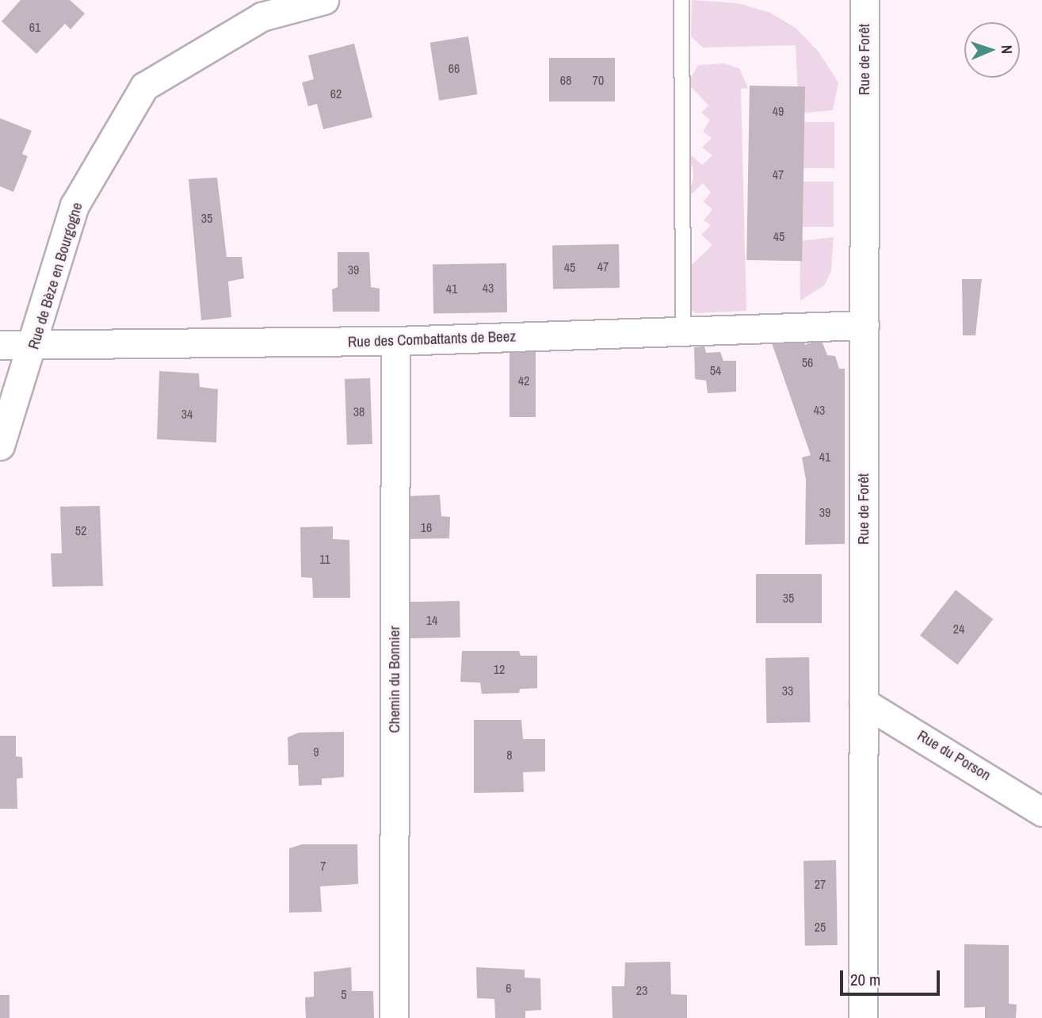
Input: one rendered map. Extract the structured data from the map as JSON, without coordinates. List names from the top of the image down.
{
  "streets": {
    "street": [
      "Rue de Forêt",
      "Rue de Bèze en Bourgogne",
      "Rue des Combattants de Beez",
      "Chemin du Bonnier",
      "Rue du Porson"
    ]
  },
  "crossings": [
    ["Rue de Forêt", "Rue des Combattants de Beez"],
    ["Rue de Forêt", "Rue du Porson"],
    ["Rue de Bèze en Bourgogne", "Rue des Combattants de Beez"],
    ["Rue des Combattants de Beez", "Chemin du Bonnier"]
  ],
  "house_numbers": [
    "61",
    "66",
    "68",
    "70",
    "62",
    "49",
    "47",
    "35",
    "45",
    "47",
    "45",
    "39",
    "43",
    "41",
    "56",
    "54",
    "42",
    "43",
    "38",
    "34",
    "41",
    "39",
    "16",
    "52",
    "11",
    "35",
    "14",
    "24",
    "12",
    "33",
    "9",
    "8",
    "7",
    "27",
    "25",
    "6",
    "23",
    "5"
  ],
  "scale_bar": "20 m",
  "north": "right"
}
